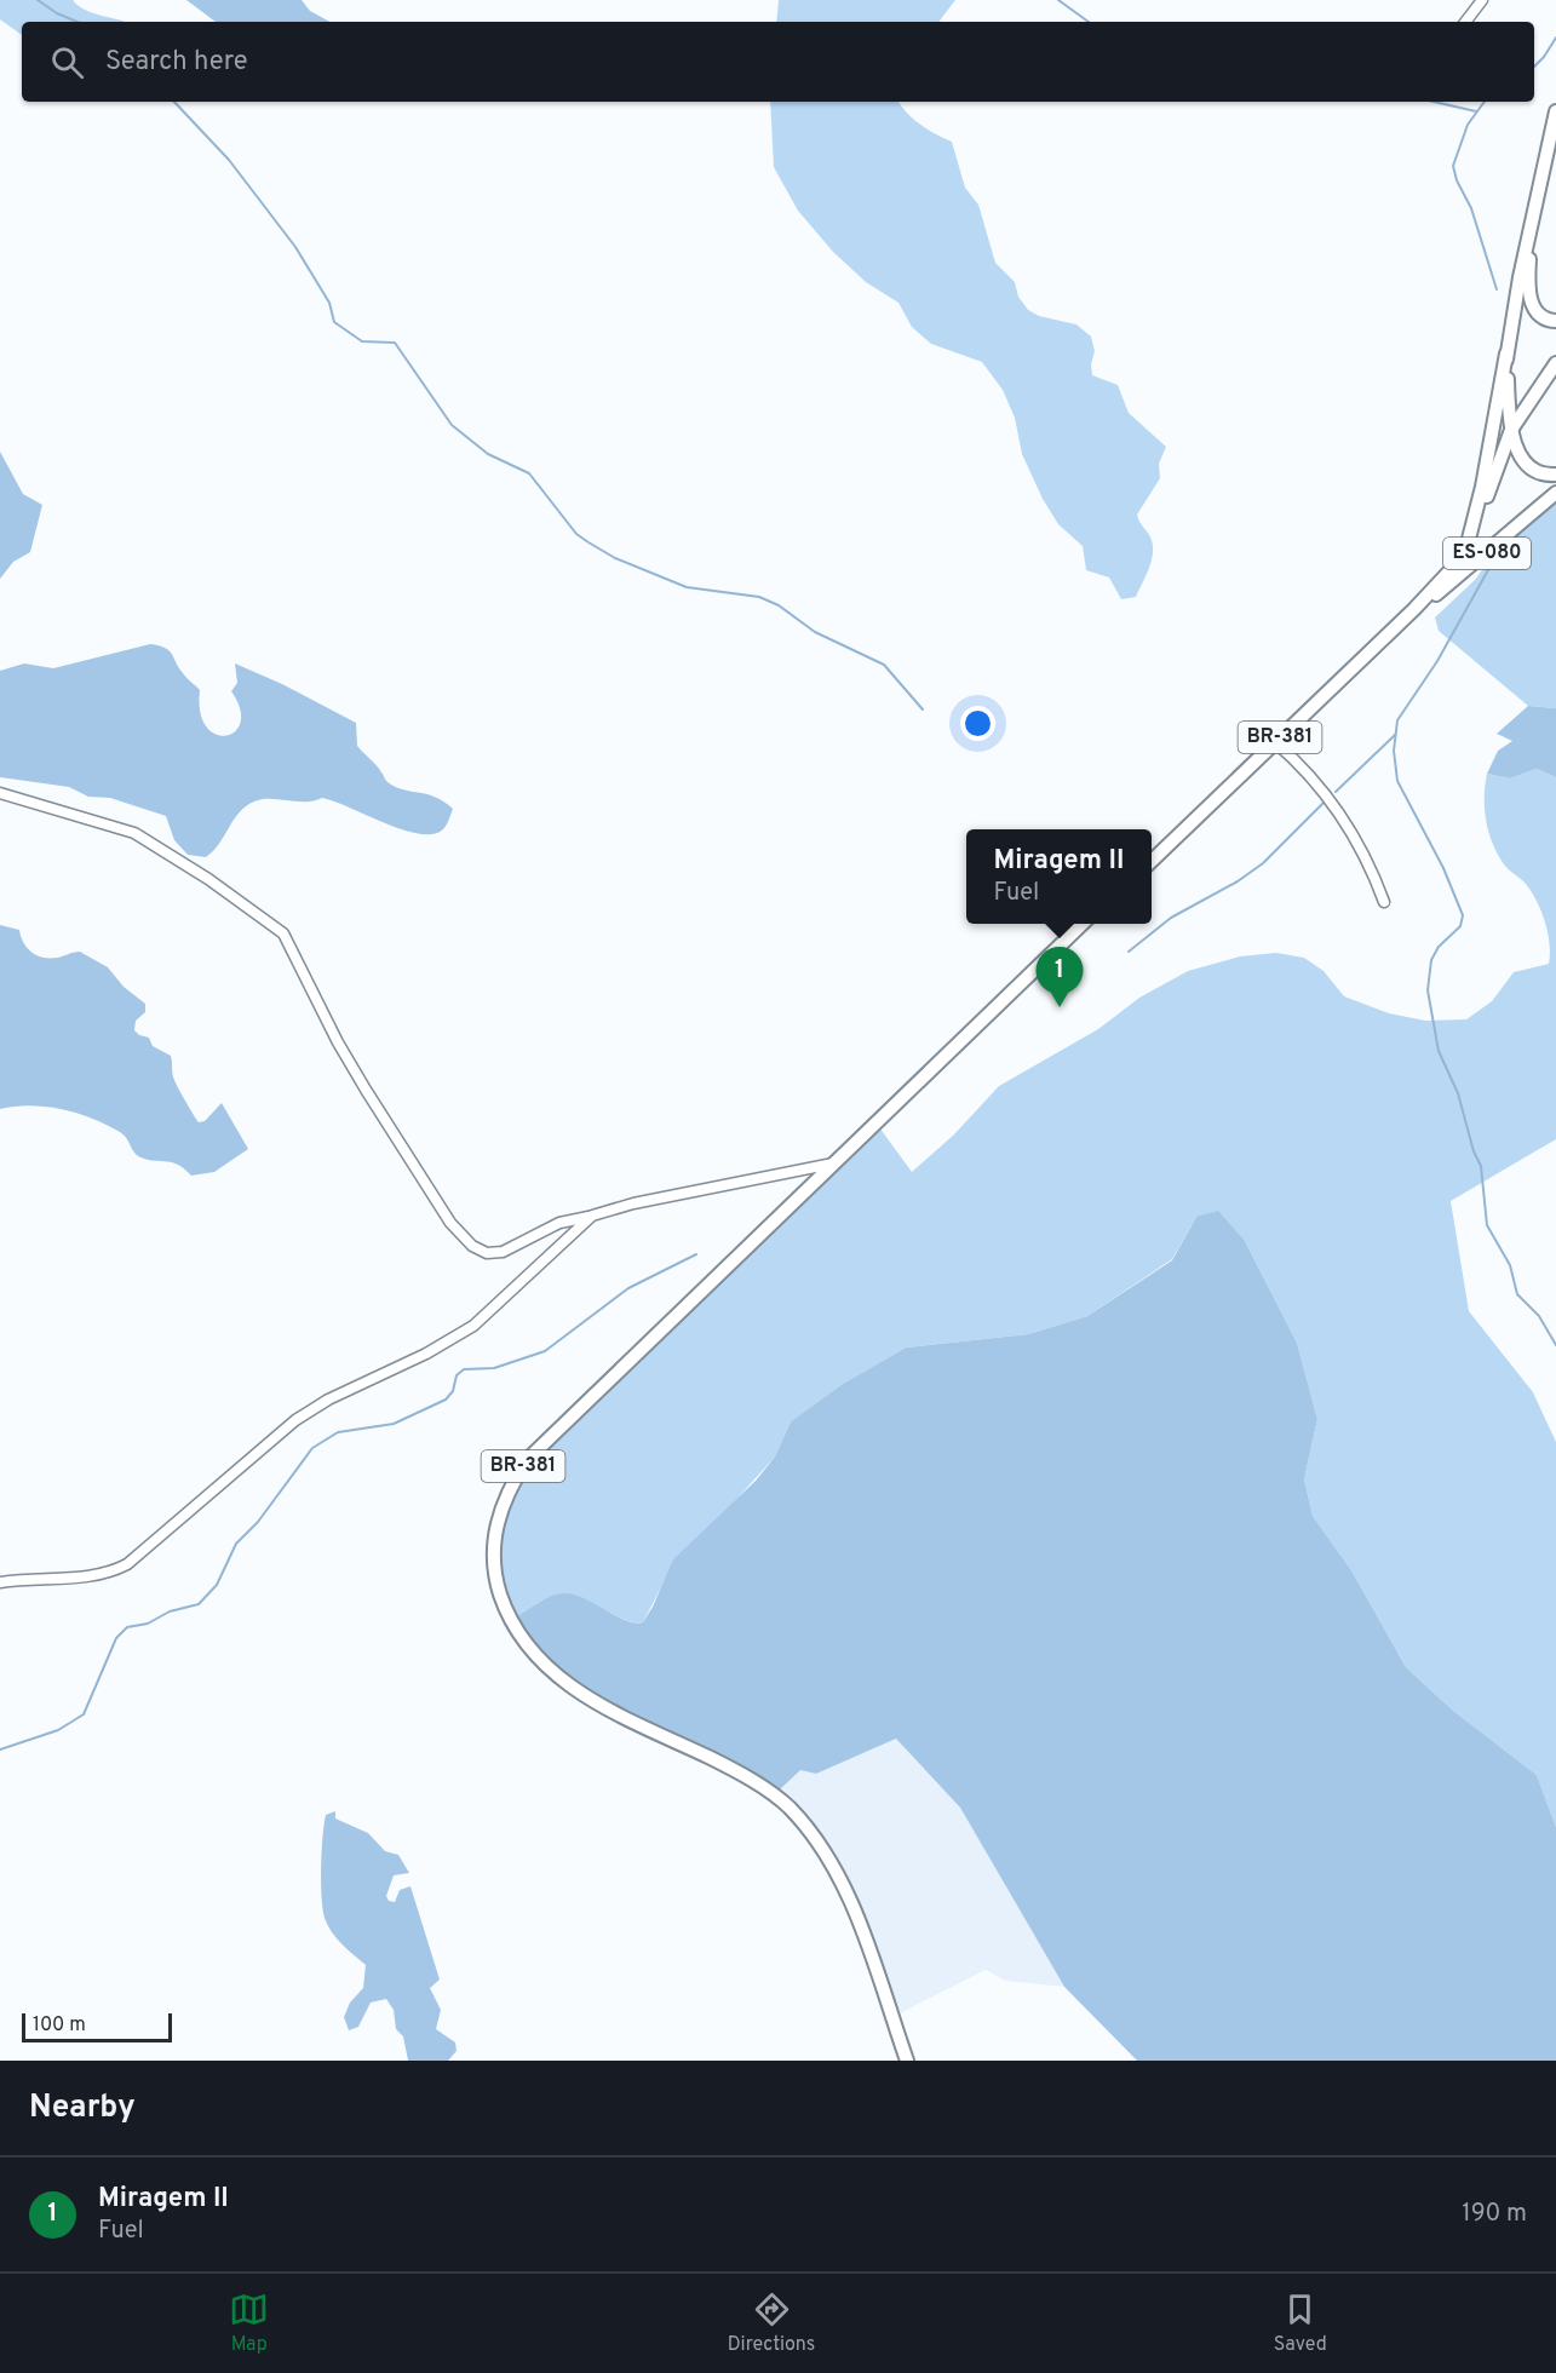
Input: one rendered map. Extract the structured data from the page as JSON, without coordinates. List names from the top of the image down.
{
  "streets": {
    "main road": ["ES-080", "BR-381"]
  },
  "crossings": [
    ["ES-080", "BR-381"]
  ],
  "scale_bar": "100 m",
  "page": {
    "search": "Search here",
    "popup": ["Miragem II", "Fuel"],
    "pins": "1",
    "scale": "100 m",
    "heading": "Nearby",
    "list": [
      {
        "mark": "1",
        "name": "Miragem II",
        "note": "Fuel",
        "value": "190 m"
      }
    ],
    "nav": ["Map", "Directions", "Saved"]
  }
}
